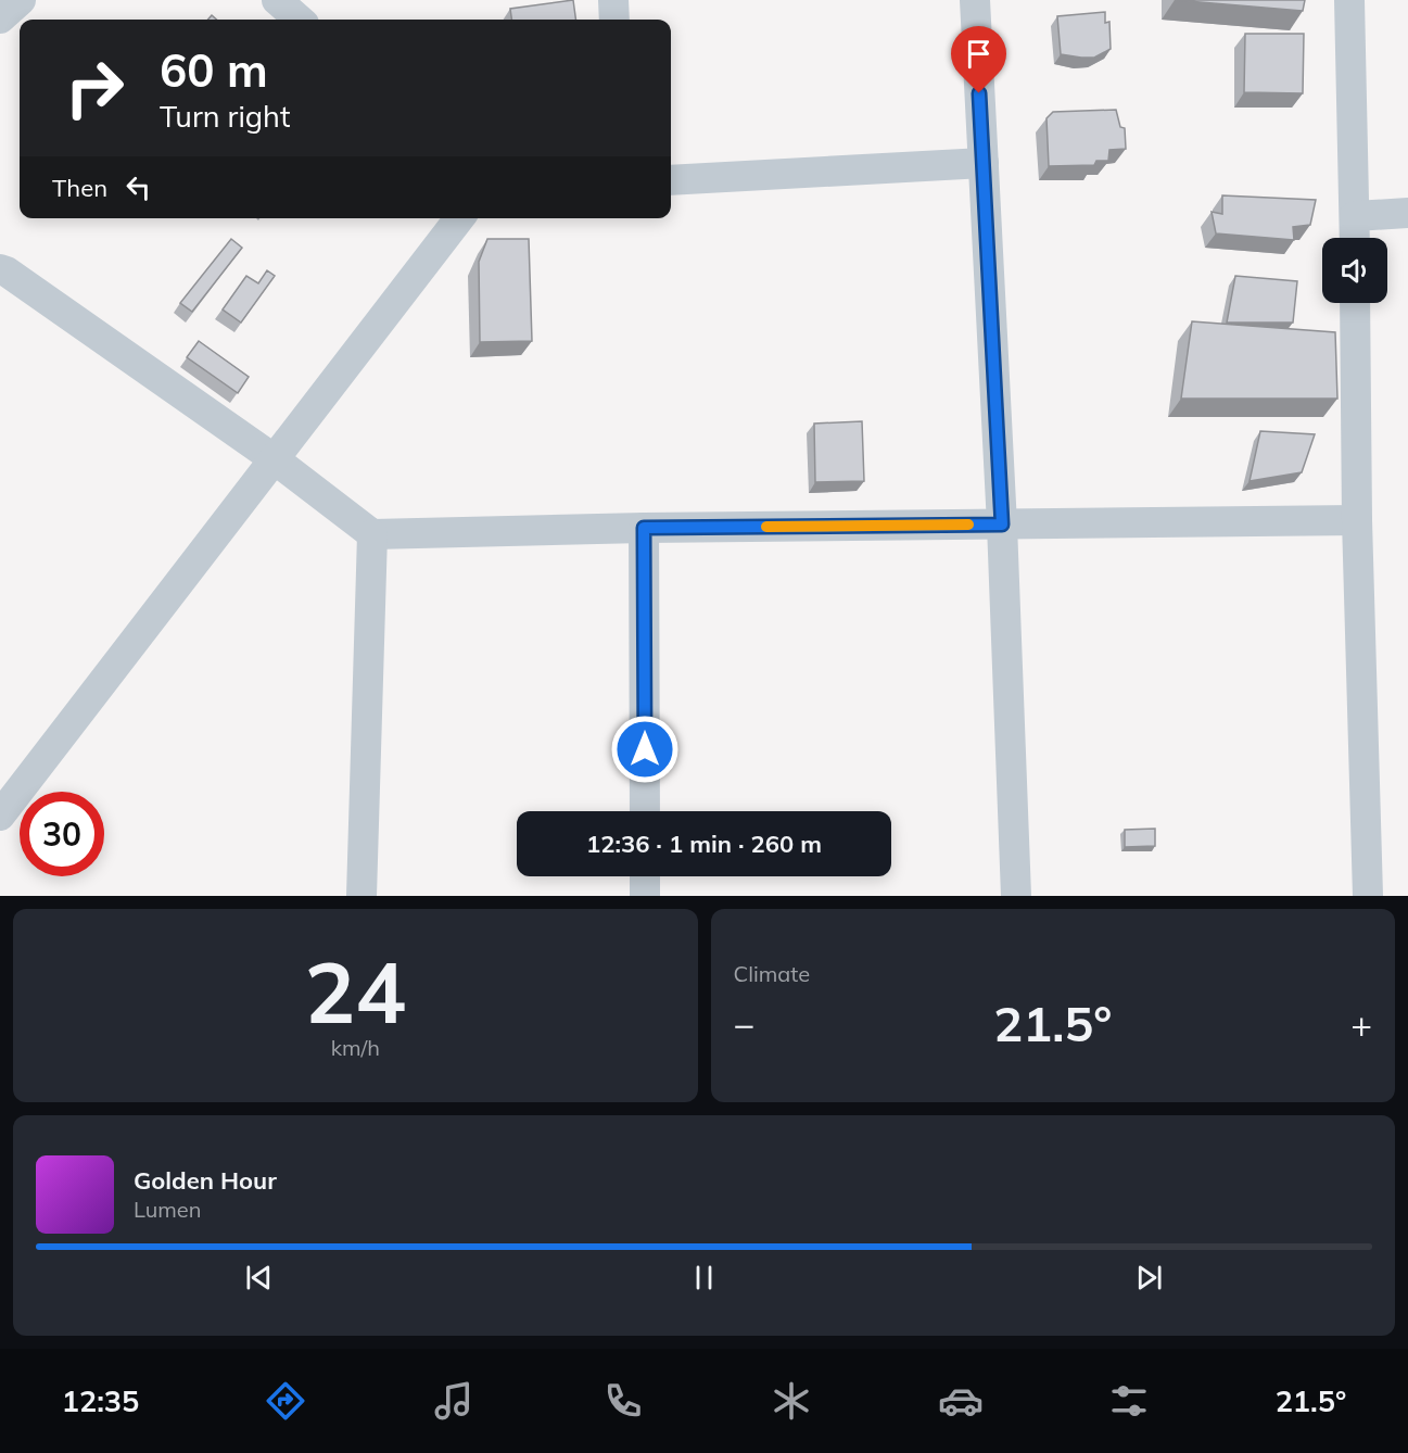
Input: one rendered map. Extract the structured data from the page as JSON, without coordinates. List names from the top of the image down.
{
  "page": {
    "turn": ["60 m", "Turn right"],
    "then": "Then",
    "limit": "30",
    "trip": "12:36 · 1 min · 260 m",
    "tile": [
      ["24", "km/h"],
      "Climate"
    ],
    "heat": ["−", "21.5°", "+"],
    "song": ["Golden Hour", "Lumen"],
    "tabs": ["12:35", "21.5°"]
  }
}
